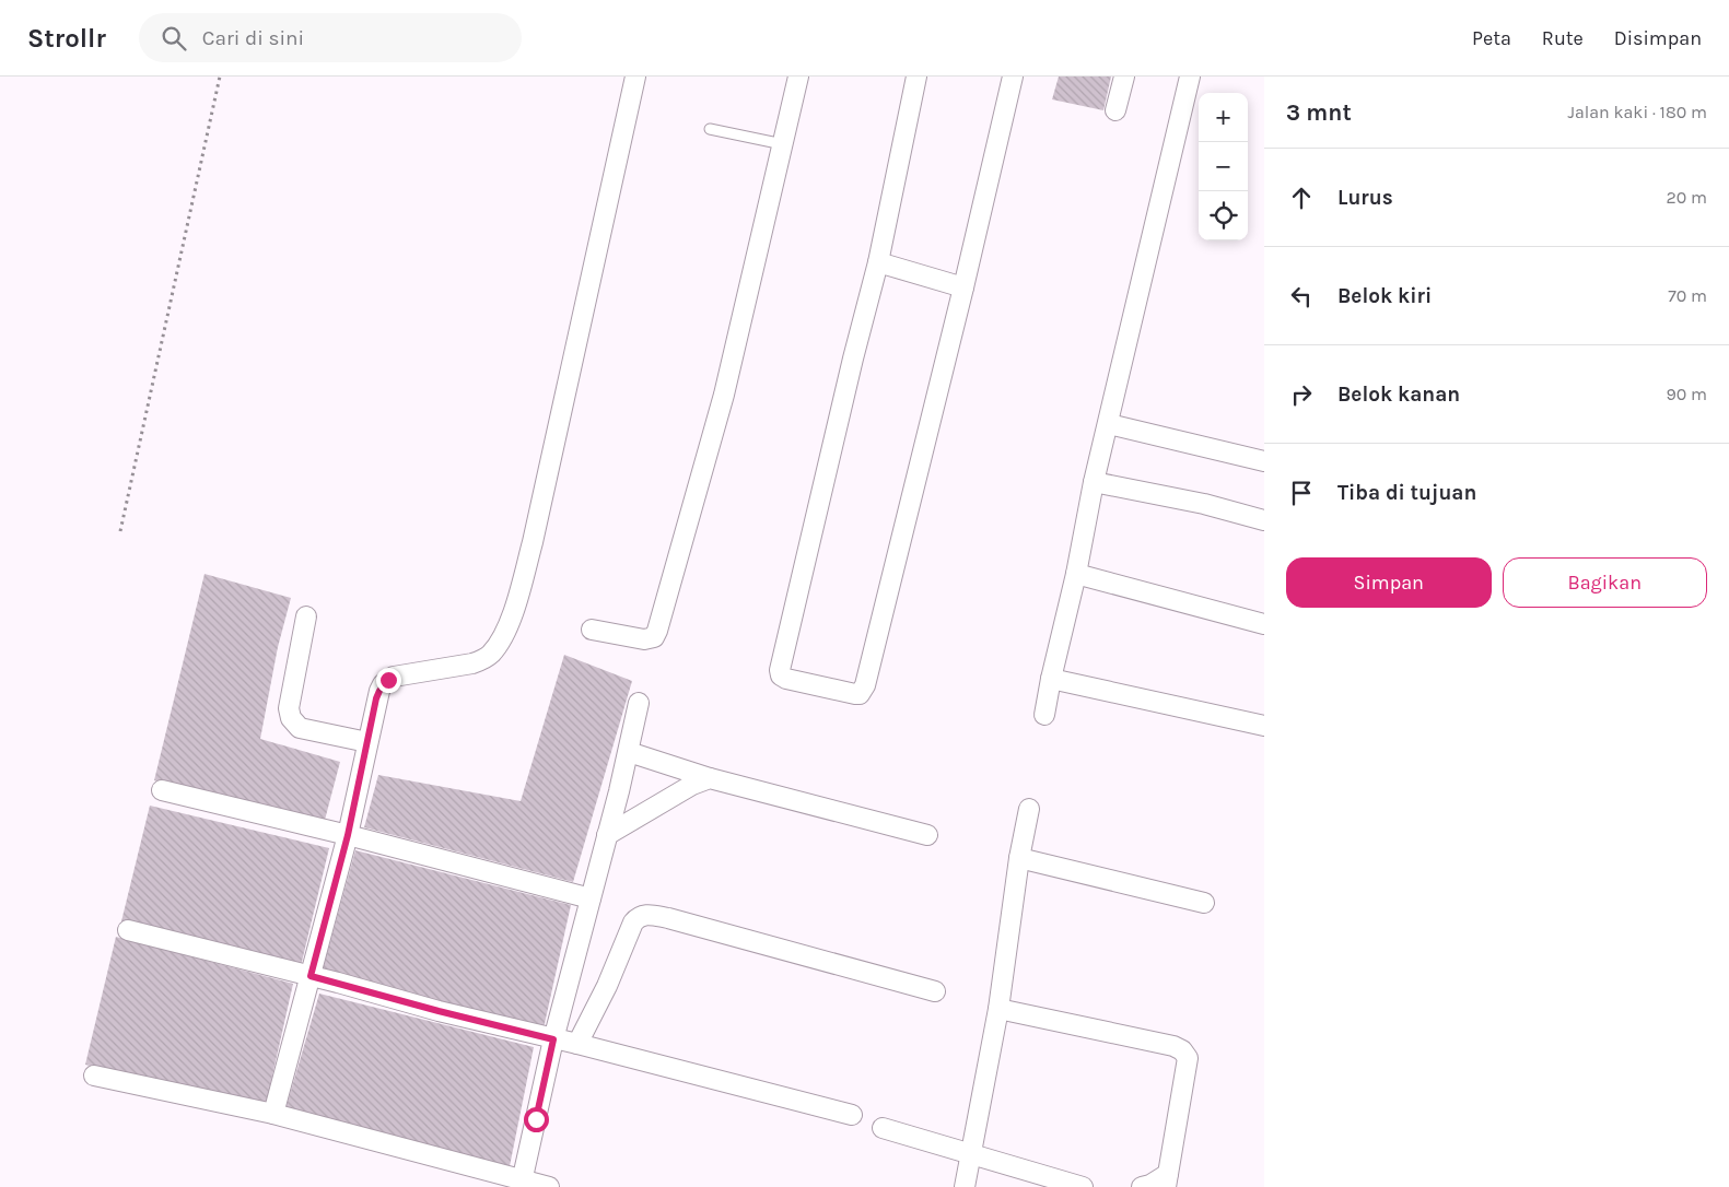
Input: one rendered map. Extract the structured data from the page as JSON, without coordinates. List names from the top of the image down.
{
  "page": {
    "header": "Strollr",
    "search": "Cari di sini",
    "nav": ["Peta", "Rute", "Disimpan"],
    "heading": ["3 mnt", "Jalan kaki · 180 m"],
    "map_buttons": ["+", "−"],
    "list": [
      ["Lurus", "20 m"],
      ["Belok kiri", "70 m"],
      ["Belok kanan", "90 m"],
      "Tiba di tujuan"
    ],
    "buttons": ["Simpan", "Bagikan"]
  }
}
